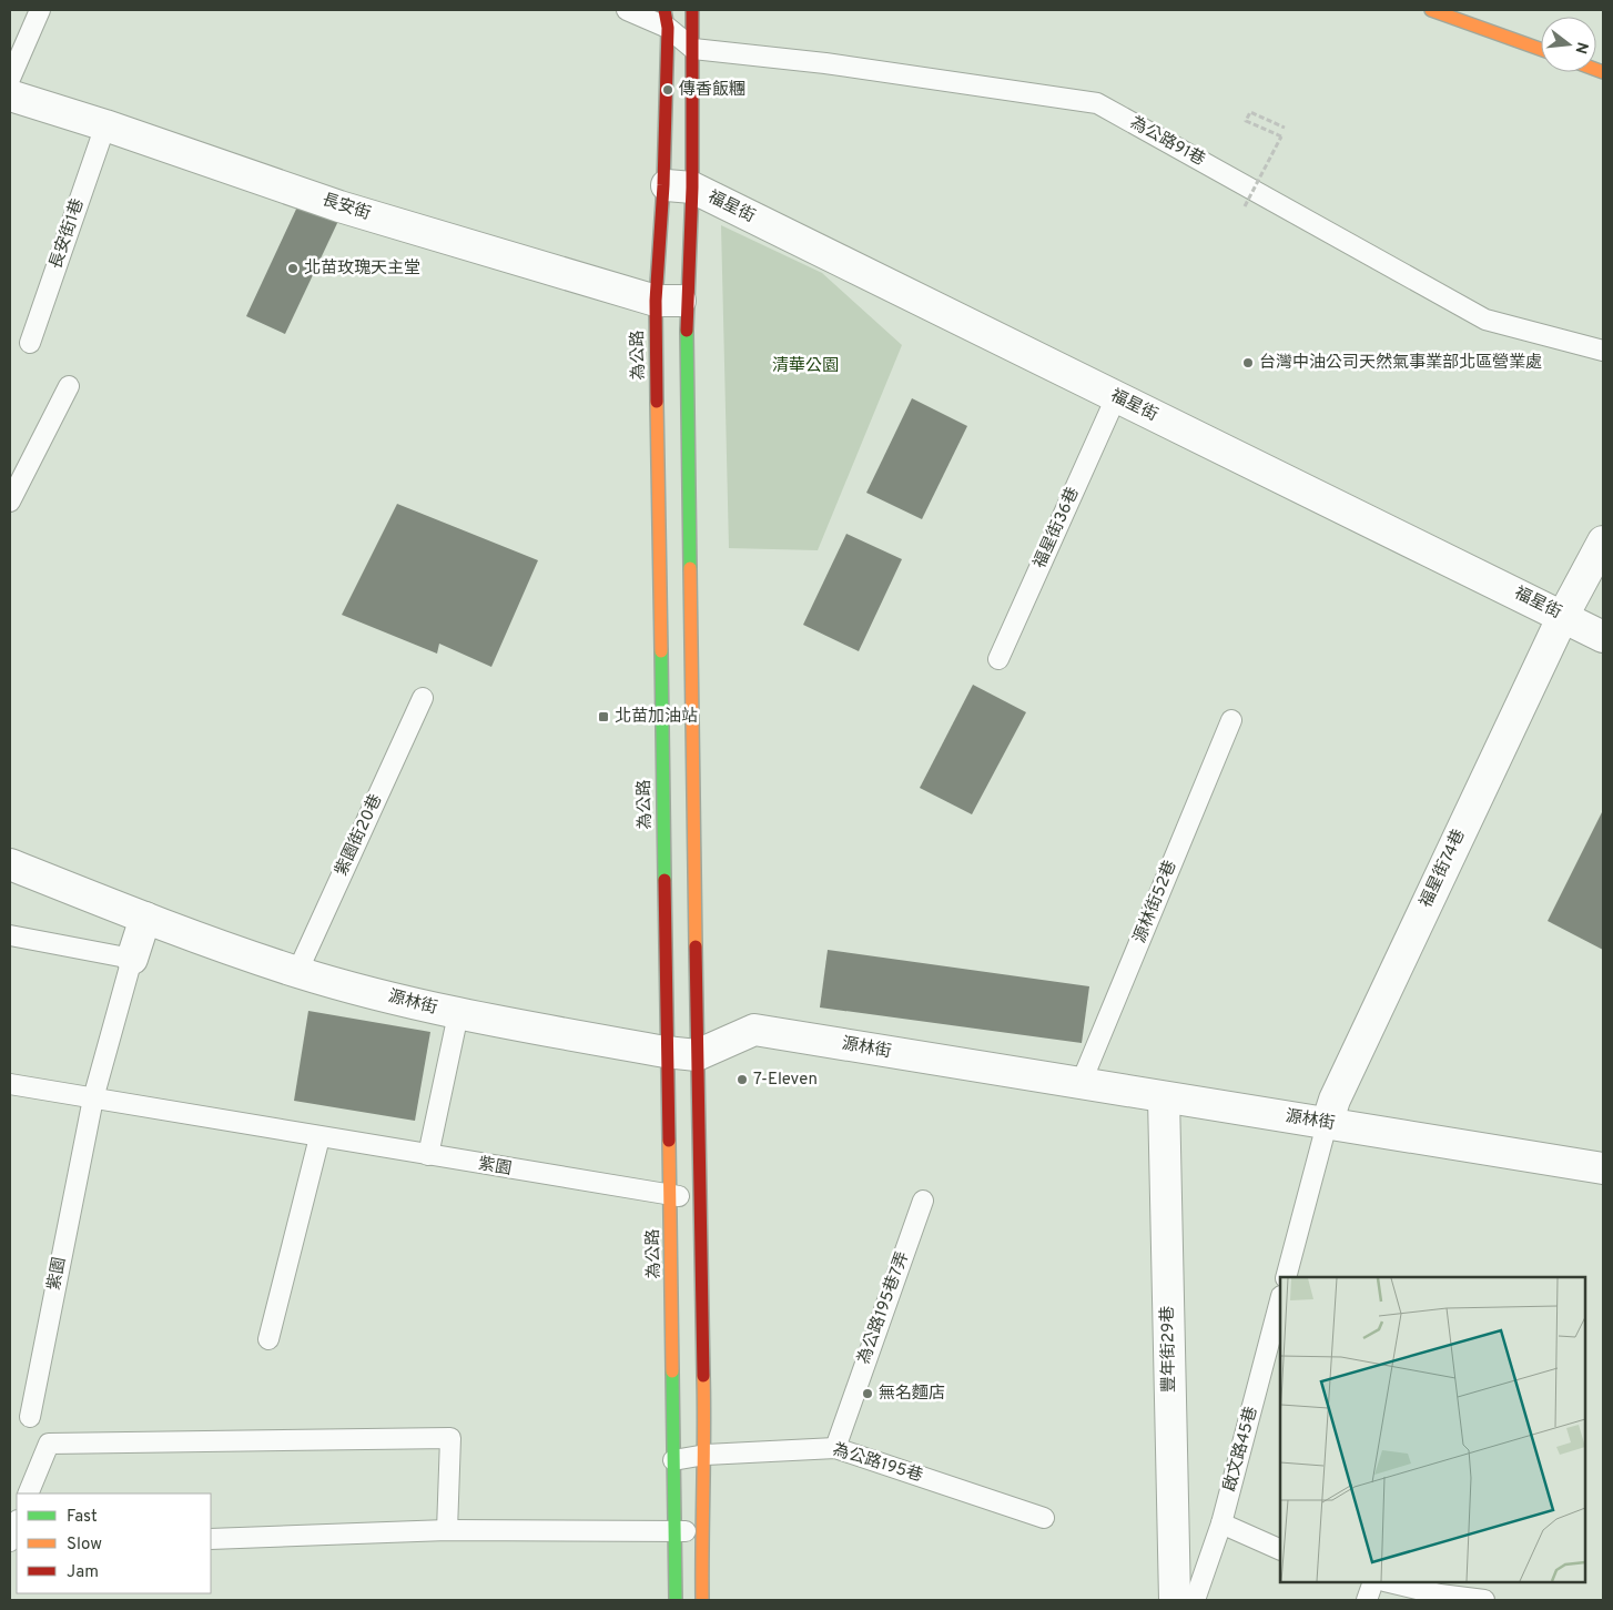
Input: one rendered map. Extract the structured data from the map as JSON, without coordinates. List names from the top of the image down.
{
  "streets": {
    "street": [
      "長安街",
      "福星街",
      "為公路",
      "福星街74巷",
      "源林街",
      "豐年街29巷"
    ],
    "lane": [
      "為公路91巷",
      "長安街1巷",
      "福星街36巷",
      "紫園街20巷",
      "源林街52巷",
      "紫園",
      "為公路195巷7弄",
      "啟文路45巷",
      "為公路195巷"
    ]
  },
  "crossings": [
    ["長安街", "長安街1巷"],
    ["長安街", "為公路"],
    ["福星街", "為公路"],
    ["福星街", "福星街36巷"],
    ["福星街", "福星街74巷"],
    ["為公路", "源林街"],
    ["為公路", "紫園"],
    ["為公路", "為公路195巷"],
    ["紫園街20巷", "源林街"],
    ["福星街74巷", "源林街"],
    ["源林街52巷", "源林街"],
    ["源林街", "豐年街29巷"],
    ["為公路195巷7弄", "為公路195巷"]
  ],
  "parks": ["清華公園"],
  "places": {
    "other": [
      "傳香飯糰",
      "北苗玫瑰天主堂",
      "台灣中油公司天然氣事業部北區營業處",
      "7-Eleven",
      "無名麵店"
    ],
    "transit": ["北苗加油站"]
  },
  "legend": ["Fast", "Slow", "Jam"],
  "north": "right"
}
